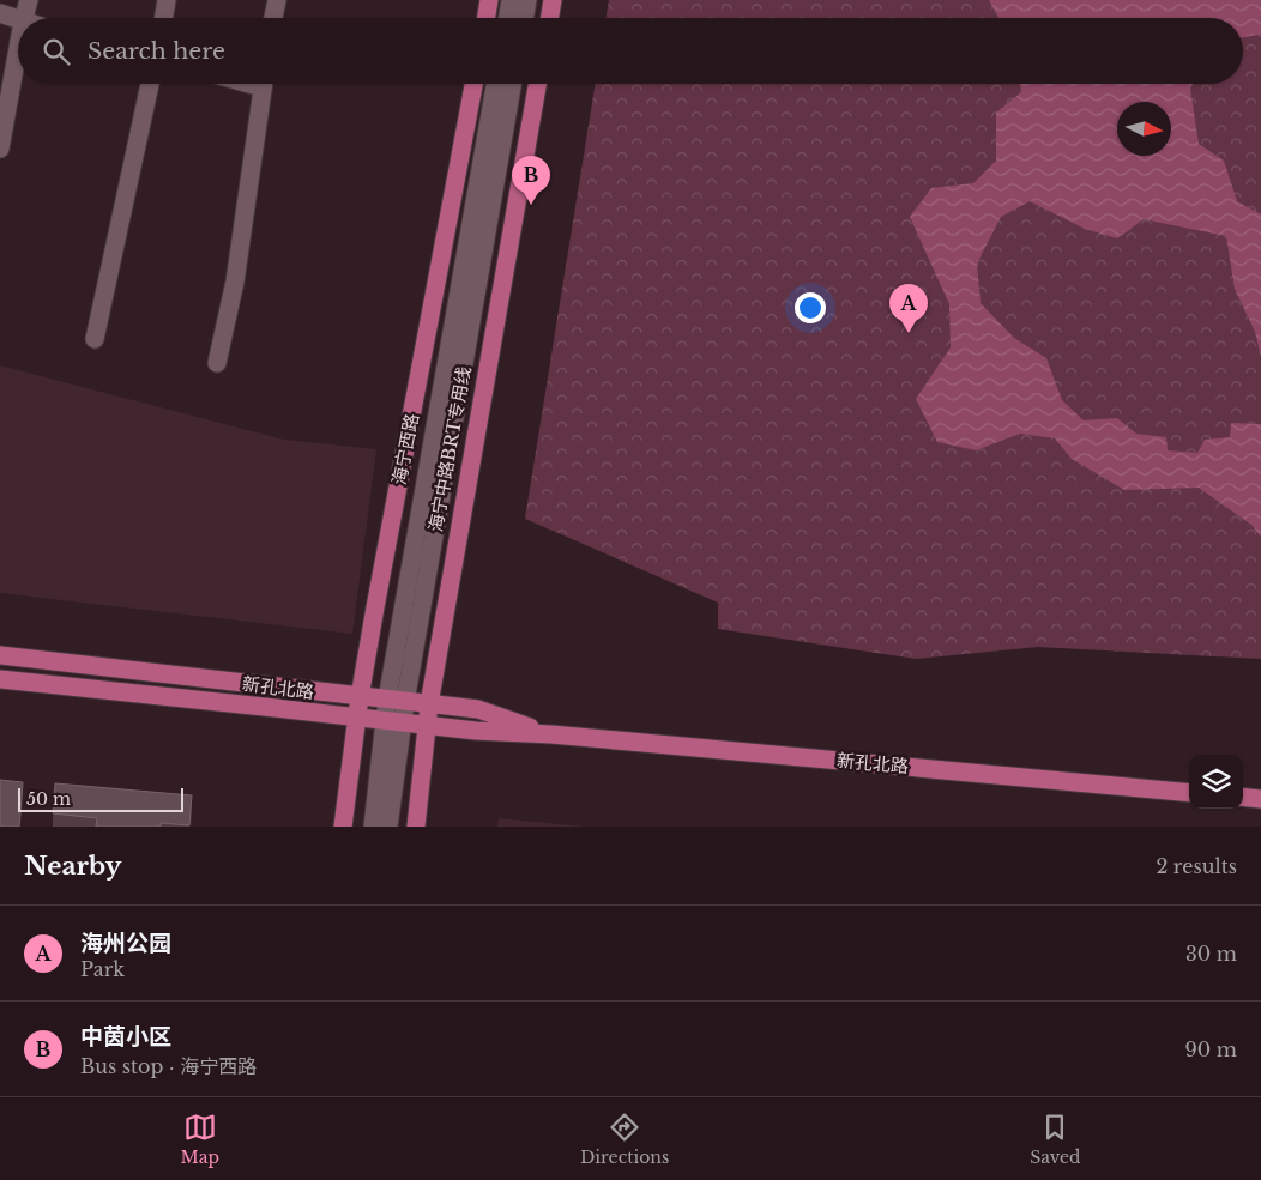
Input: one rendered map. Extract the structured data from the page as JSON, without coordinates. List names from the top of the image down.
{
  "streets": {
    "main road": ["海宁西路", "新孔北路"],
    "lane": ["海宁中路BRT专用线"]
  },
  "crossings": [
    ["海宁西路", "新孔北路"],
    ["海宁中路BRT专用线", "新孔北路"]
  ],
  "scale_bar": "50 m",
  "north": "right",
  "page": {
    "search": "Search here",
    "pins": ["B", "A"],
    "scale": "50 m",
    "heading": ["Nearby", "2 results"],
    "list": [
      {
        "mark": "A",
        "name": "海州公园",
        "note": "Park",
        "value": "30 m"
      },
      {
        "mark": "B",
        "name": "中茵小区",
        "note": "Bus stop · 海宁西路",
        "value": "90 m"
      }
    ],
    "nav": ["Map", "Directions", "Saved"]
  }
}
